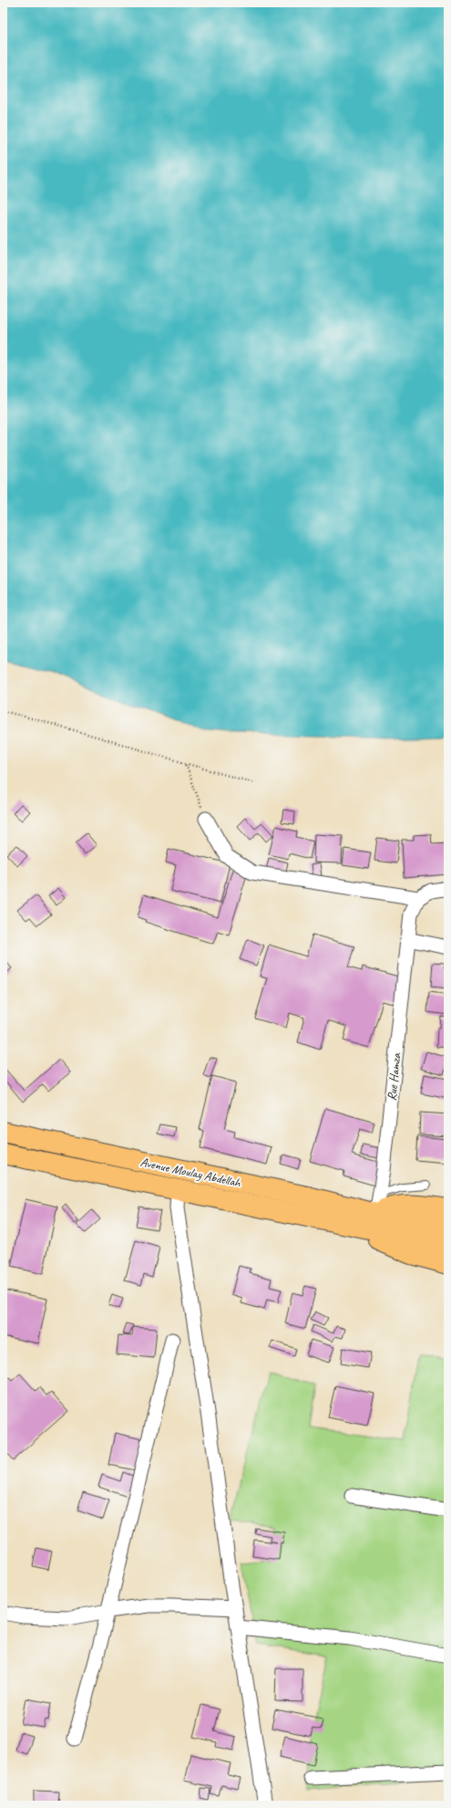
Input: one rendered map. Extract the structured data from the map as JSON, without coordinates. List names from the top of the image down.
{
  "streets": {
    "main road": ["Avenue Moulay Abdellah"],
    "street": ["Rue Hamza"]
  },
  "crossings": [
    ["Rue Hamza", "Avenue Moulay Abdellah"]
  ]
}
